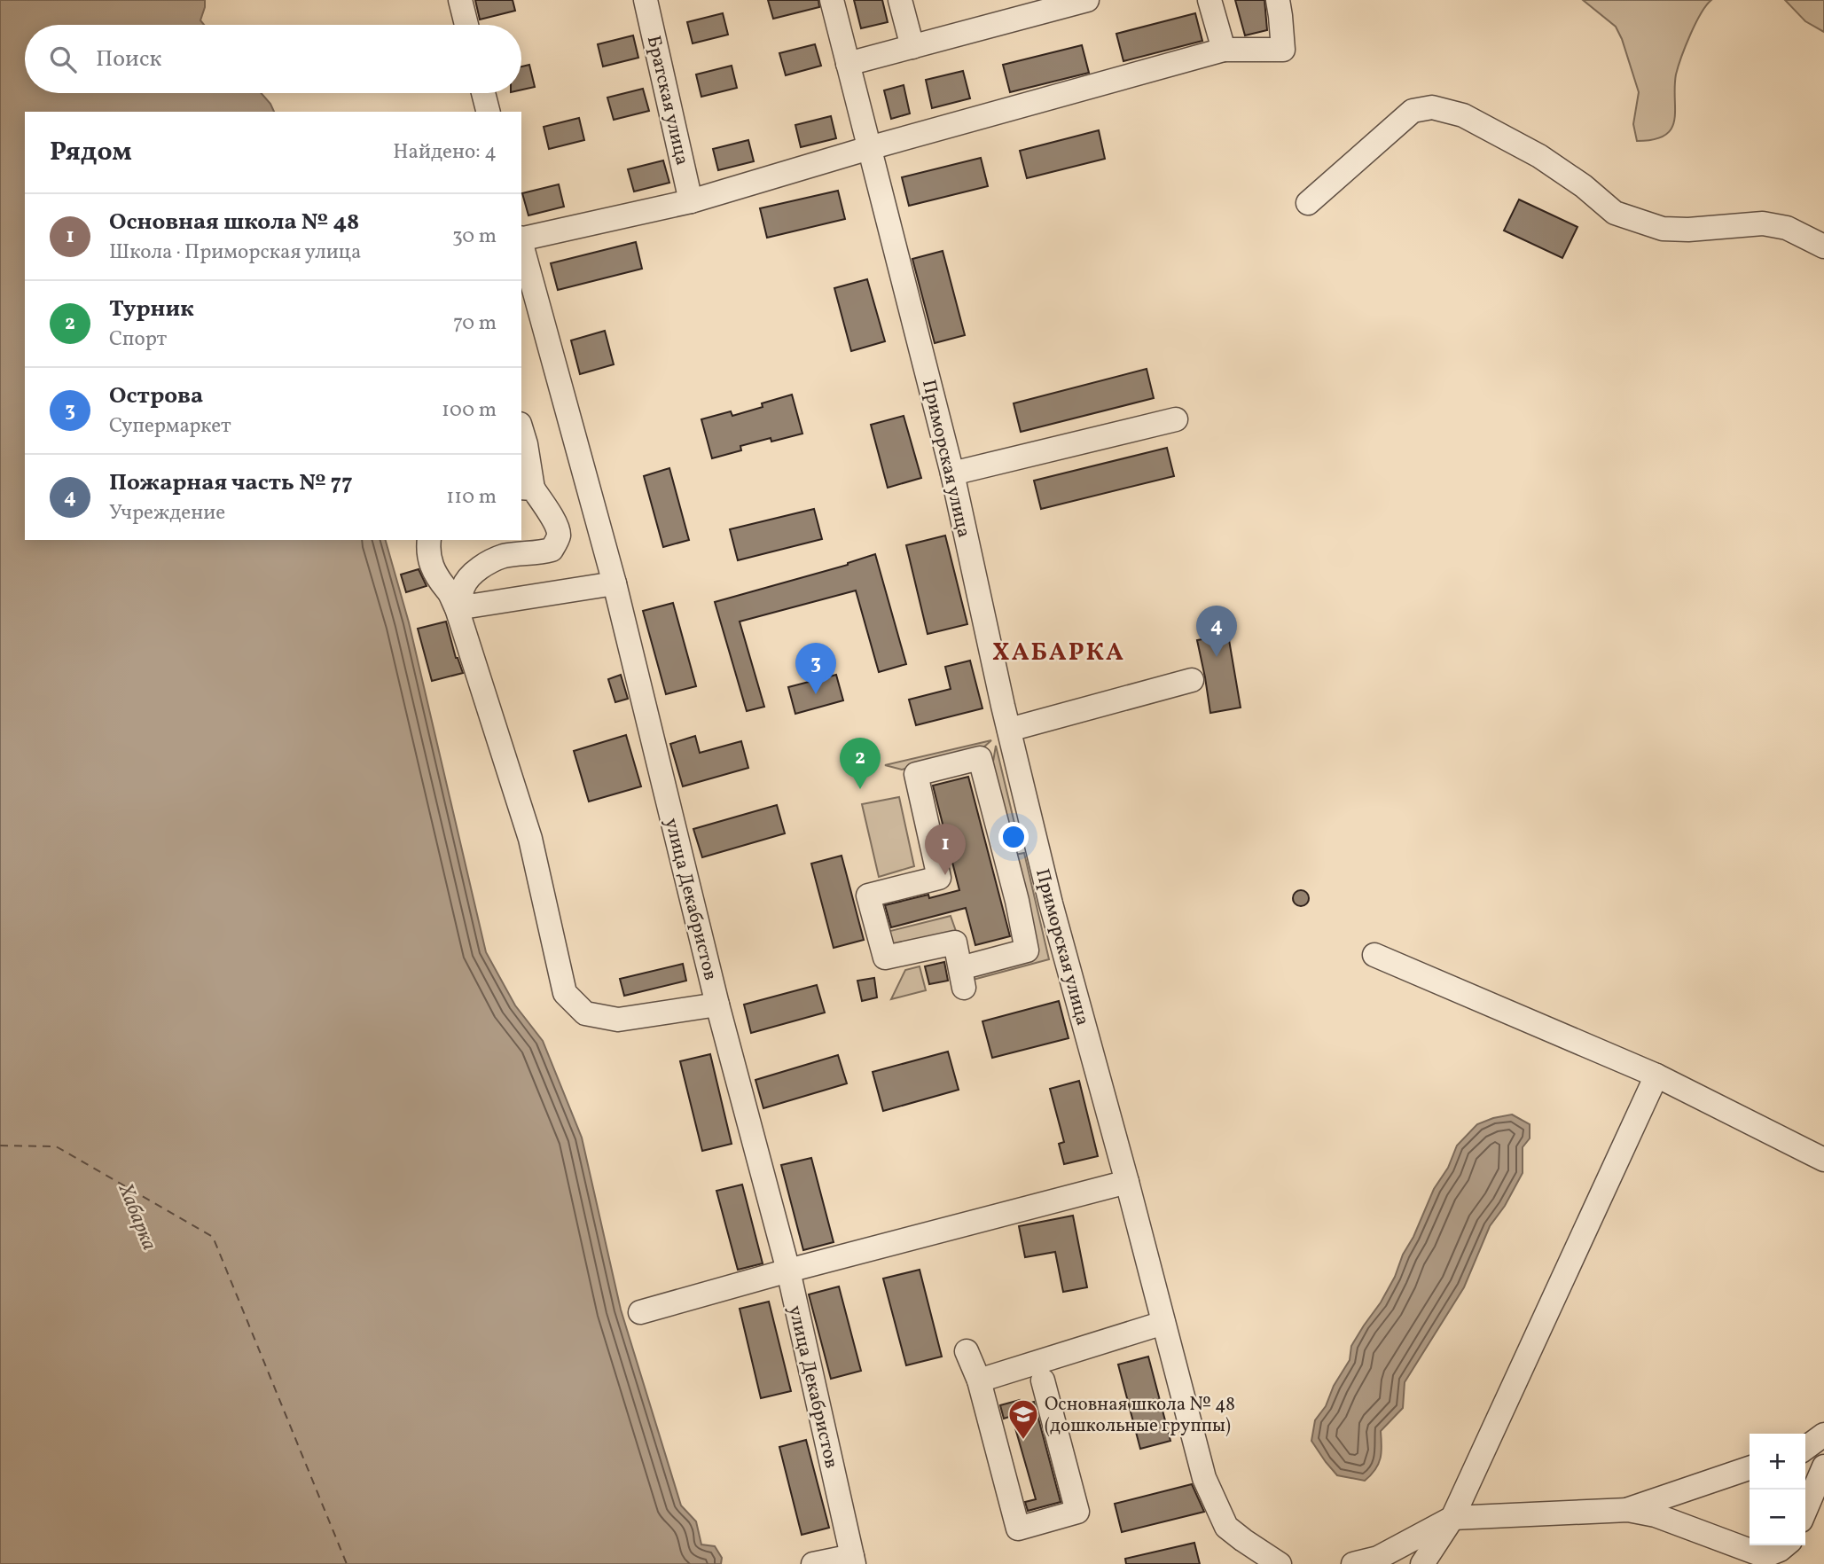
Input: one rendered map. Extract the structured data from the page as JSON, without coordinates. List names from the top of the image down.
{
  "streets": {
    "street": ["Братская улица", "Приморская улица", "улица Декабристов"]
  },
  "districts": ["ХАБАРКА"],
  "water": ["Хабарка"],
  "places": {
    "school or university": ["Основная школа № 48 (дошкольные группы)"]
  },
  "page": {
    "search": "Поиск",
    "heading": ["Рядом", "Найдено: 4"],
    "list": [
      {
        "mark": "1",
        "name": "Основная школа № 48",
        "note": "Школа · Приморская улица",
        "value": "30 m"
      },
      {
        "mark": "2",
        "name": "Турник",
        "note": "Спорт",
        "value": "70 m"
      },
      {
        "mark": "3",
        "name": "Острова",
        "note": "Супермаркет",
        "value": "100 m"
      },
      {
        "mark": "4",
        "name": "Пожарная часть № 77",
        "note": "Учреждение",
        "value": "110 m"
      }
    ],
    "pins": [
      "4",
      "3",
      "2",
      "1"
    ],
    "map_buttons": ["+", "−"]
  }
}
